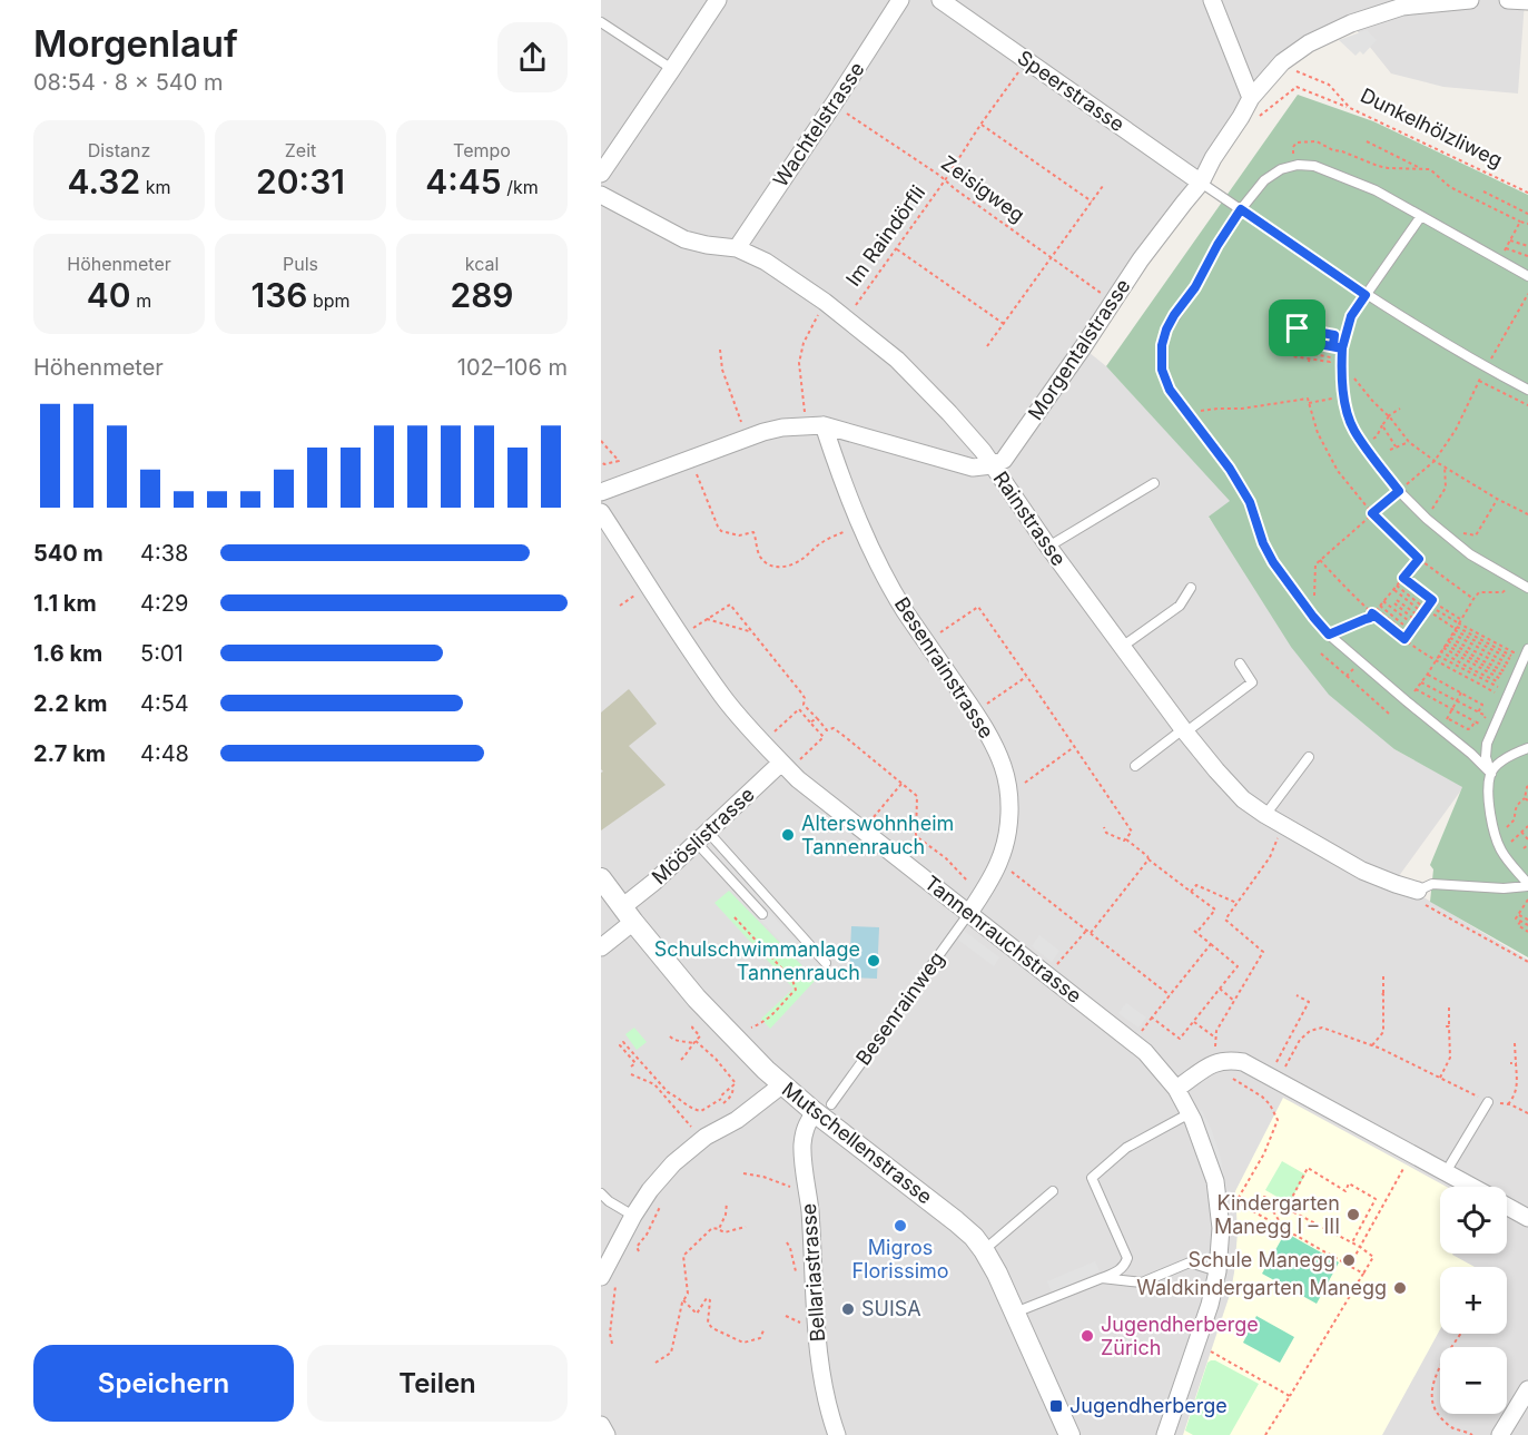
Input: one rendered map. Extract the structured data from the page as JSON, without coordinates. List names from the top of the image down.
{
  "streets": {
    "street": [
      "Speerstrasse",
      "Wachtelstrasse",
      "Morgentalstrasse",
      "Rainstrasse",
      "Besenrainstrasse",
      "Mööslistrasse",
      "Tannenrauchstrasse",
      "Mutschellenstrasse",
      "Bellariastrasse"
    ],
    "lane": ["Besenrainweg"],
    "path": ["Dunkelhölzliweg", "Zeisigweg", "Im Raindörfli"]
  },
  "crossings": [
    ["Speerstrasse", "Morgentalstrasse"],
    ["Wachtelstrasse", "Rainstrasse"],
    ["Zeisigweg", "Im Raindörfli"],
    ["Im Raindörfli", "Rainstrasse"],
    ["Morgentalstrasse", "Rainstrasse"],
    ["Besenrainstrasse", "Tannenrauchstrasse"],
    ["Besenrainstrasse", "Besenrainweg"],
    ["Mööslistrasse", "Tannenrauchstrasse"],
    ["Mööslistrasse", "Mutschellenstrasse"],
    ["Tannenrauchstrasse", "Besenrainweg"],
    ["Besenrainweg", "Mutschellenstrasse"],
    ["Besenrainweg", "Bellariastrasse"],
    ["Mutschellenstrasse", "Bellariastrasse"]
  ],
  "places": {
    "other": [
      "Alterswohnheim Tannenrauch",
      "Schulschwimmanlage Tannenrauch",
      "Kindergarten Manegg I – III",
      "Migros Florissimo",
      "Schule Manegg",
      "Waldkindergarten Manegg",
      "SUISA",
      "Jugendherberge Zürich"
    ],
    "transit": ["Jugendherberge"]
  },
  "page": {
    "heading": ["Morgenlauf", "08:54 · 8 × 540 m"],
    "stats": [
      ["Distanz", "4.32 km"],
      ["Zeit", "20:31"],
      ["Tempo", "4:45 /km"],
      ["Höhenmeter", "40 m"],
      ["Puls", "136 bpm"],
      ["kcal", "289"]
    ],
    "chart": ["Höhenmeter", "102–106 m"],
    "list": [
      {
        "name": "540 m",
        "note": "4:38"
      },
      {
        "name": "1.1 km",
        "note": "4:29"
      },
      {
        "name": "1.6 km",
        "note": "5:01"
      },
      {
        "name": "2.2 km",
        "note": "4:54"
      },
      {
        "name": "2.7 km",
        "note": "4:48"
      }
    ],
    "map_buttons": ["+", "−"],
    "buttons": ["Speichern", "Teilen"]
  }
}
